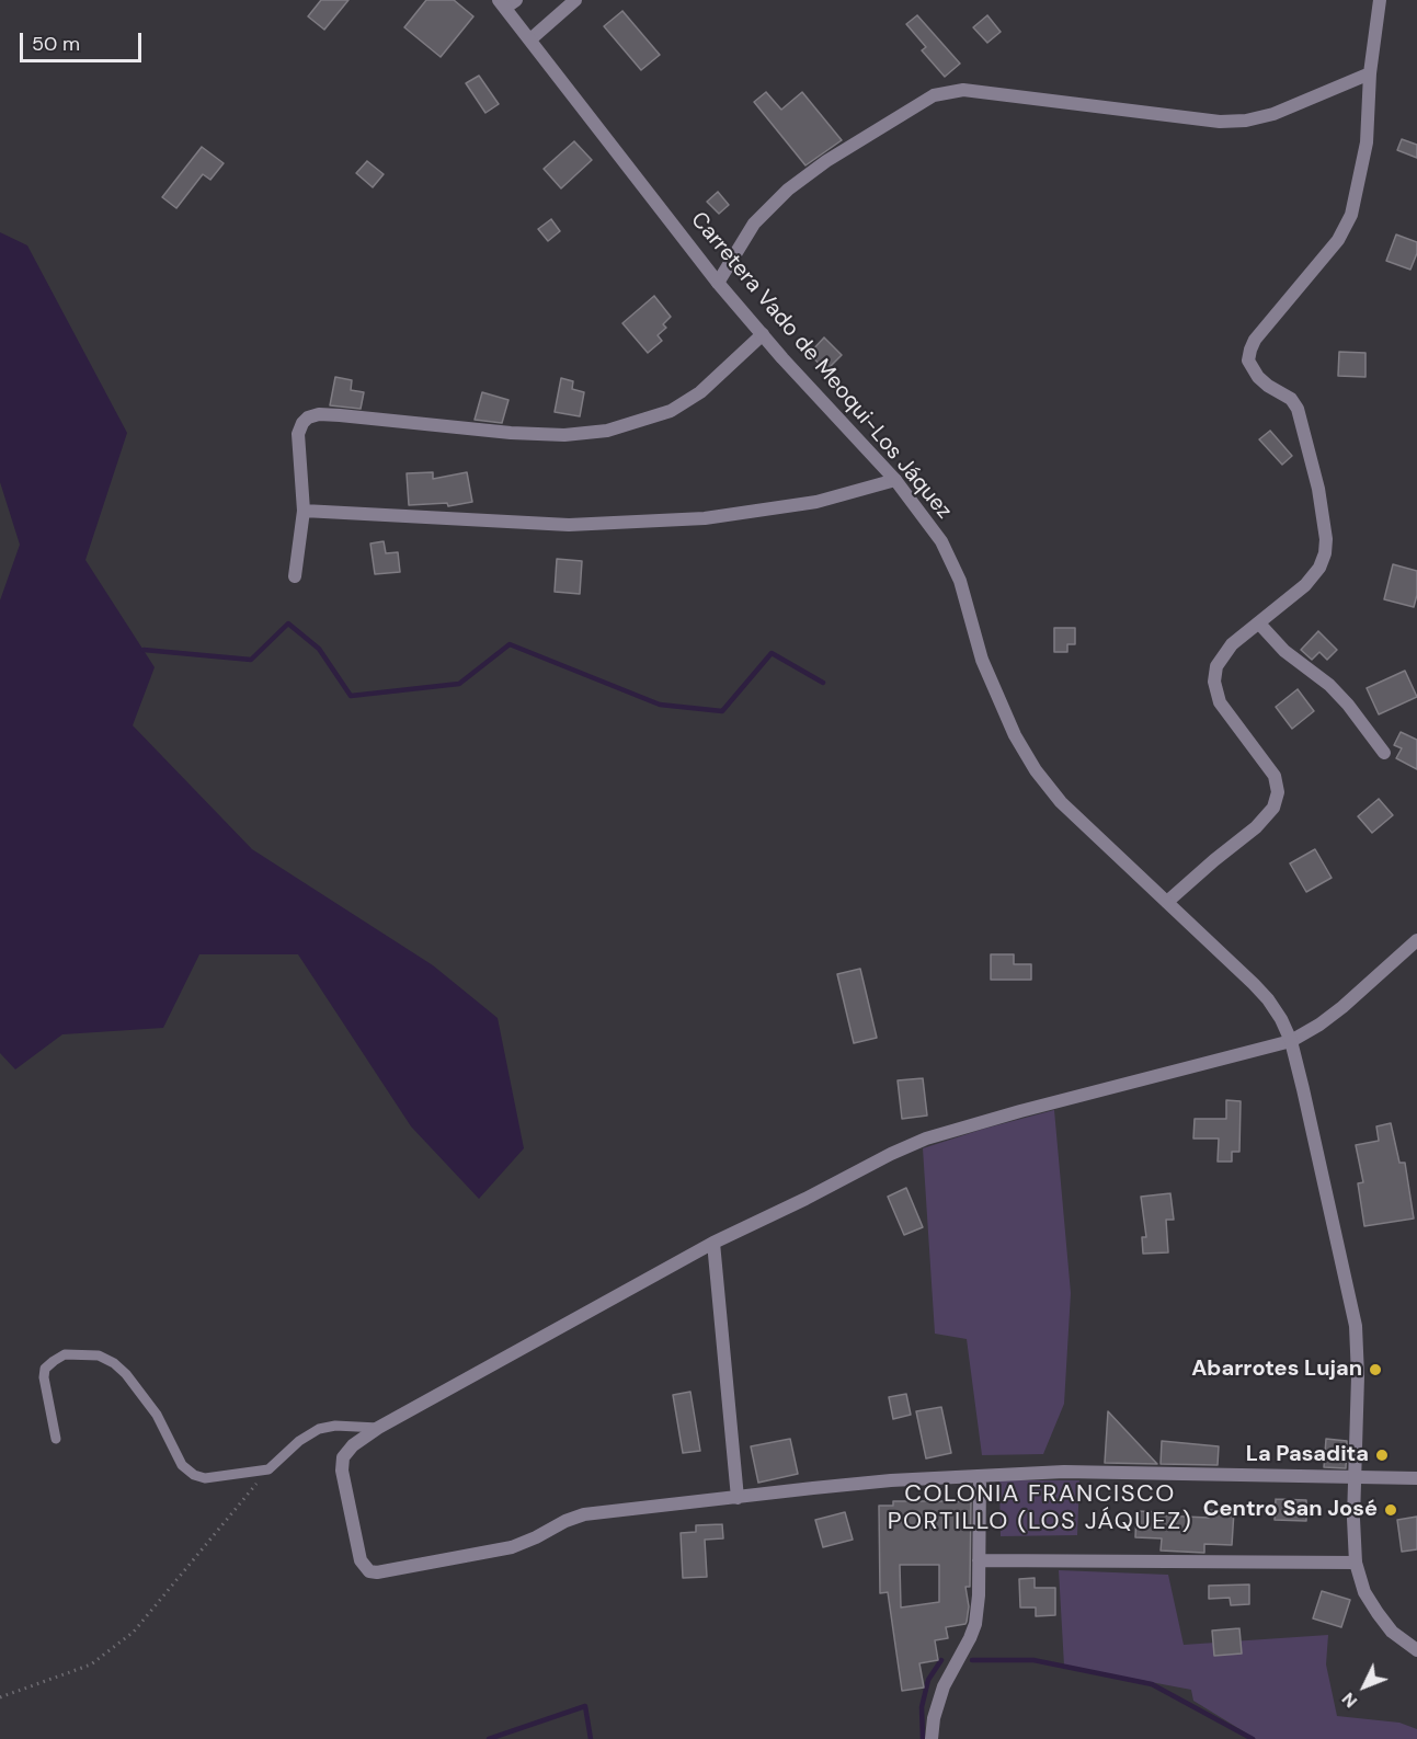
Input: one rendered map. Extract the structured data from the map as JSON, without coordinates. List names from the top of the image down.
{
  "streets": {
    "street": ["Carretera Vado de Meoqui-Los Jáquez"]
  },
  "districts": ["COLONIA FRANCISCO PORTILLO (LOS JÁQUEZ)"],
  "places": ["Abarrotes Lujan", "La Pasadita", "Centro San José"],
  "scale_bar": "50 m",
  "north": "bottom left"
}
